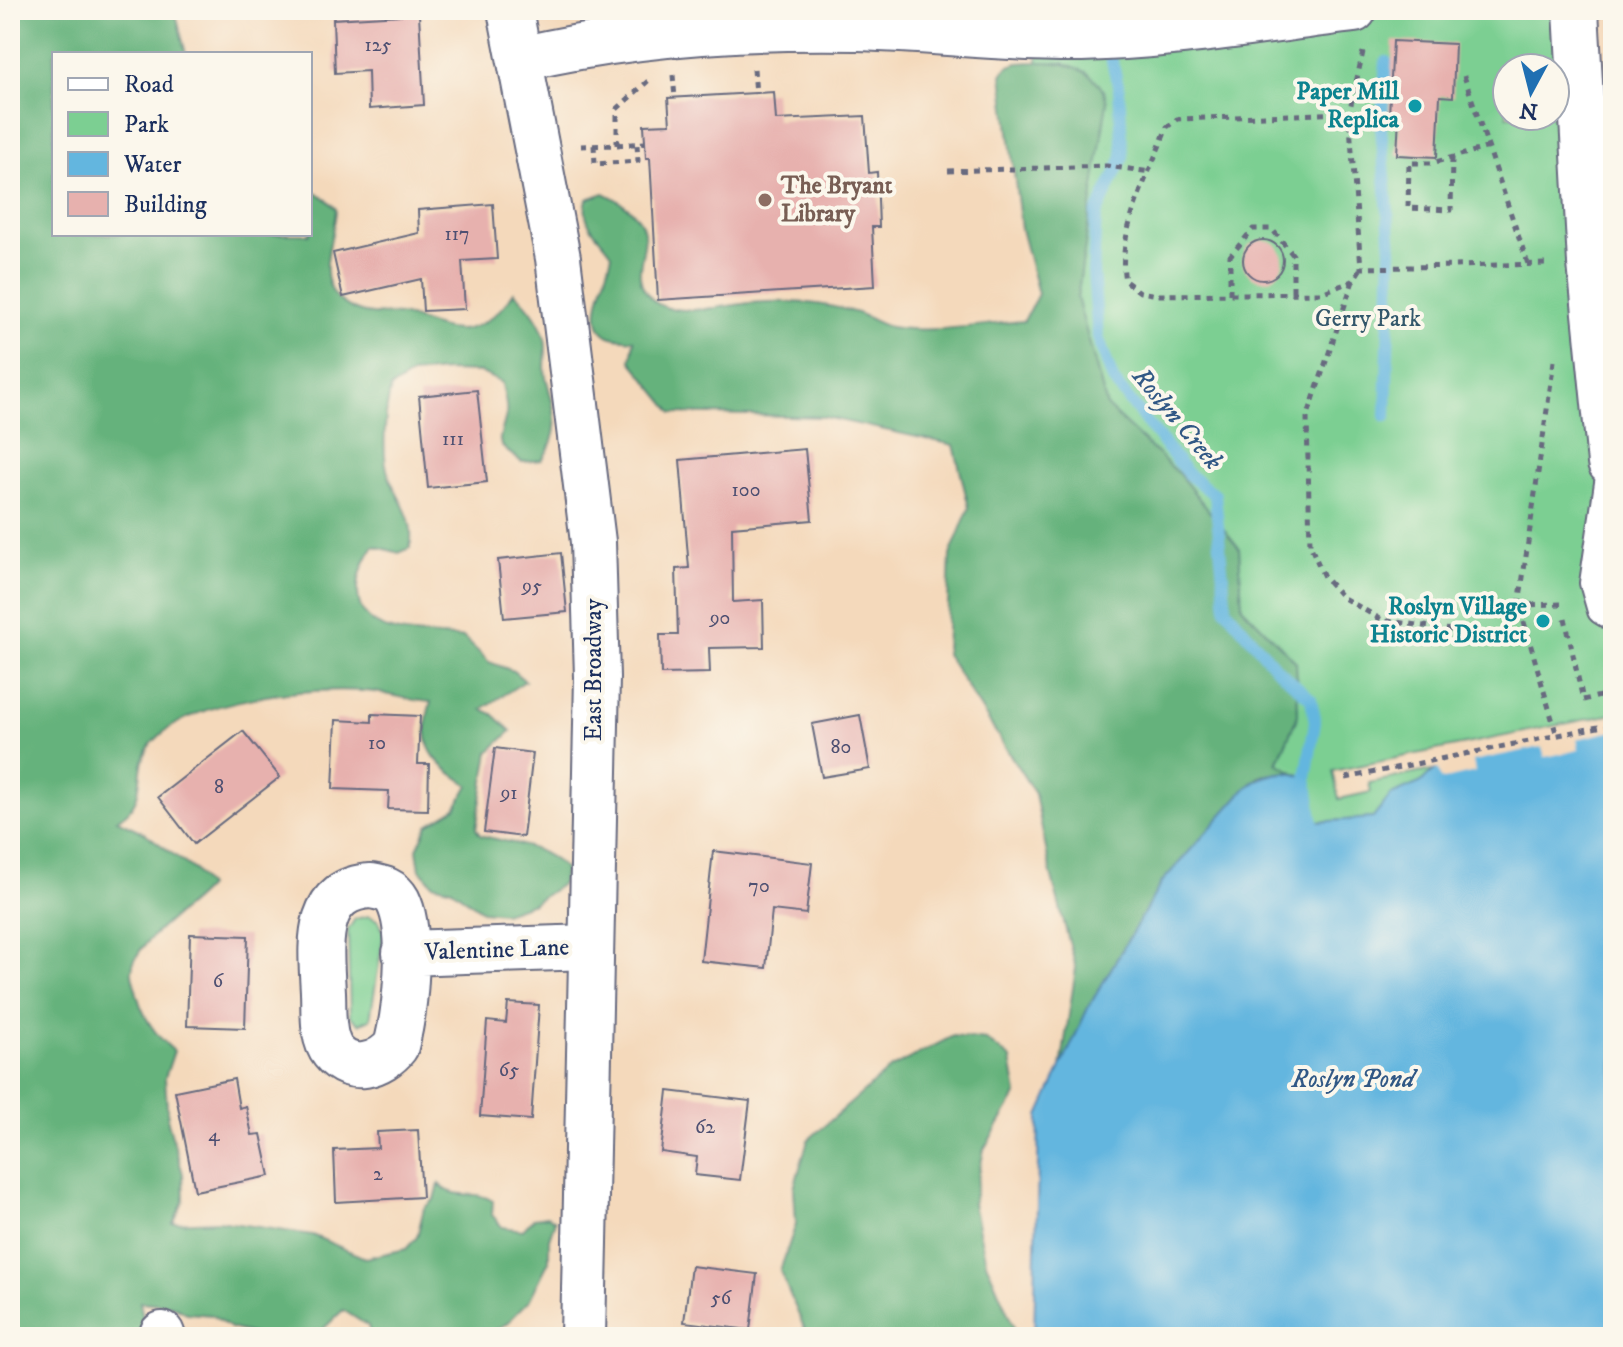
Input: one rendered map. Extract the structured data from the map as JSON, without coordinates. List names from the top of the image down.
{
  "streets": {
    "street": ["East Broadway", "Valentine Lane"]
  },
  "crossings": [
    ["East Broadway", "Valentine Lane"]
  ],
  "water": ["Roslyn Creek", "Roslyn Pond"],
  "parks": ["Gerry Park"],
  "places": ["Paper Mill Replica", "The Bryant Library", "Roslyn Village Historic District"],
  "house_numbers": [
    "125",
    "117",
    "111",
    "100",
    "95",
    "90",
    "10",
    "80",
    "8",
    "91",
    "70",
    "6",
    "65",
    "62",
    "4",
    "2",
    "56"
  ],
  "legend": [
    "Road",
    "Park",
    "Water",
    "Building"
  ],
  "north": "bottom"
}
